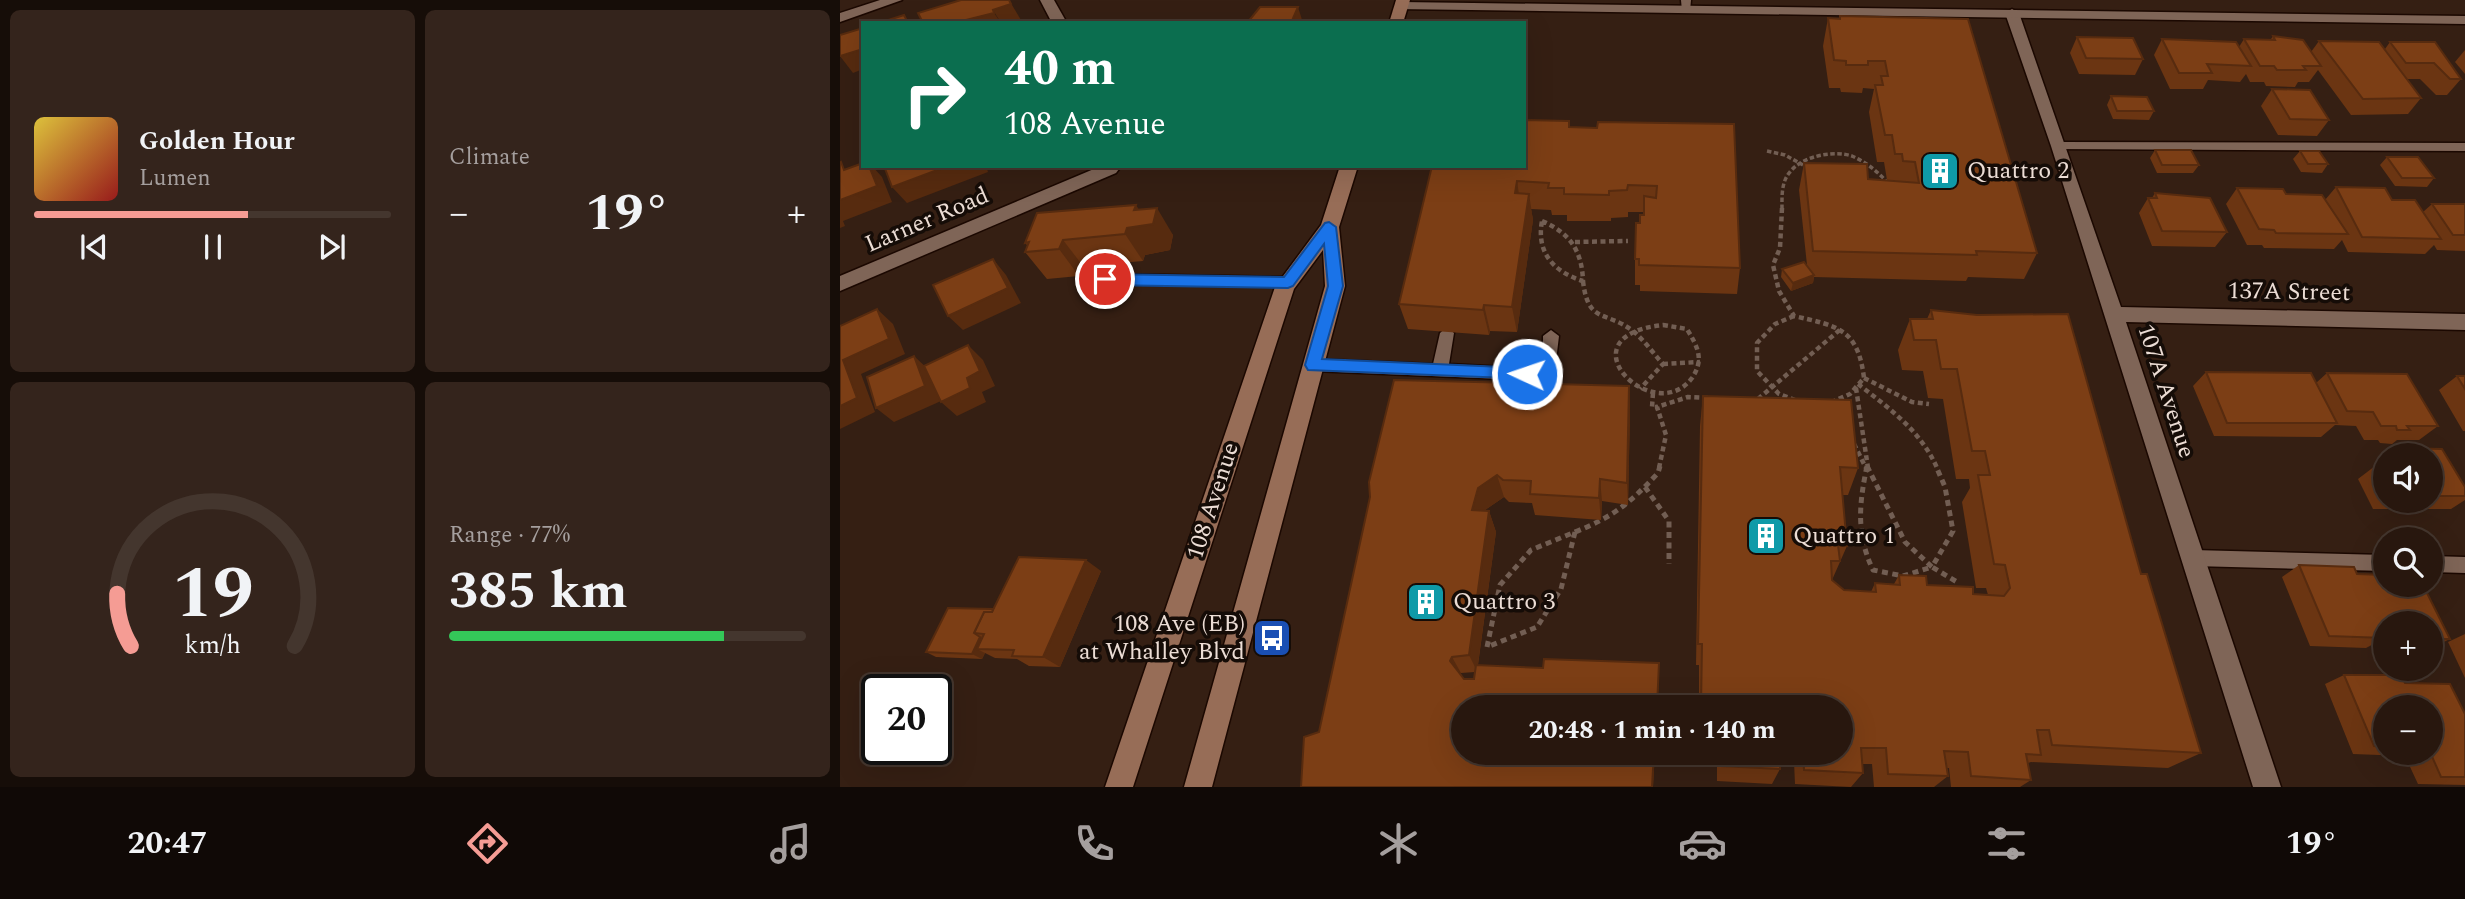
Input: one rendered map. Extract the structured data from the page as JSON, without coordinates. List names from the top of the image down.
{
  "streets": {
    "main road": ["108 Avenue"],
    "street": ["Larner Road", "137A Street", "107A Avenue"]
  },
  "crossings": [
    ["137A Street", "107A Avenue"]
  ],
  "places": {
    "building": ["Quattro 2", "Quattro 1", "Quattro 3"],
    "bus stop": ["108 Ave (EB) at Whalley Blvd"]
  },
  "page": {
    "tile": [
      "Climate",
      ["Range · 77%", "385 km"]
    ],
    "turn": ["40 m", "108 Avenue"],
    "song": ["Golden Hour", "Lumen"],
    "heat": ["−", "19°", "+"],
    "map_buttons": ["+", "−"],
    "limit": "20",
    "trip": "20:48 · 1 min · 140 m",
    "tabs": ["20:47", "19°"],
    "gauge": ["19", "km/h"]
  }
}
